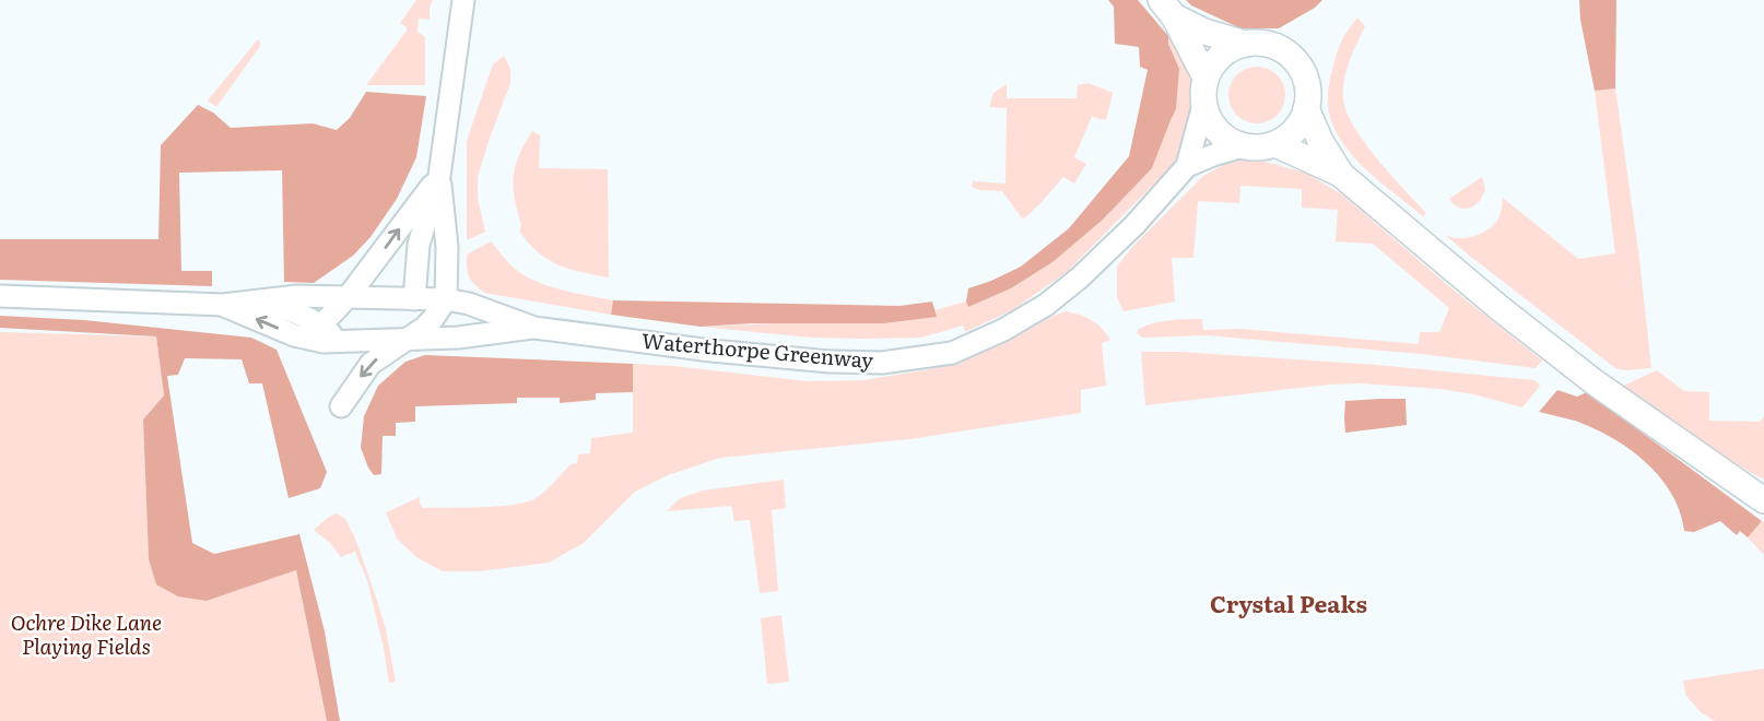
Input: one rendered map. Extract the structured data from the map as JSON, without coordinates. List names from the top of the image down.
{
  "streets": {
    "street": ["Waterthorpe Greenway"]
  },
  "districts": ["Crystal Peaks"],
  "parks": ["Ochre Dike Lane Playing Fields"]
}
